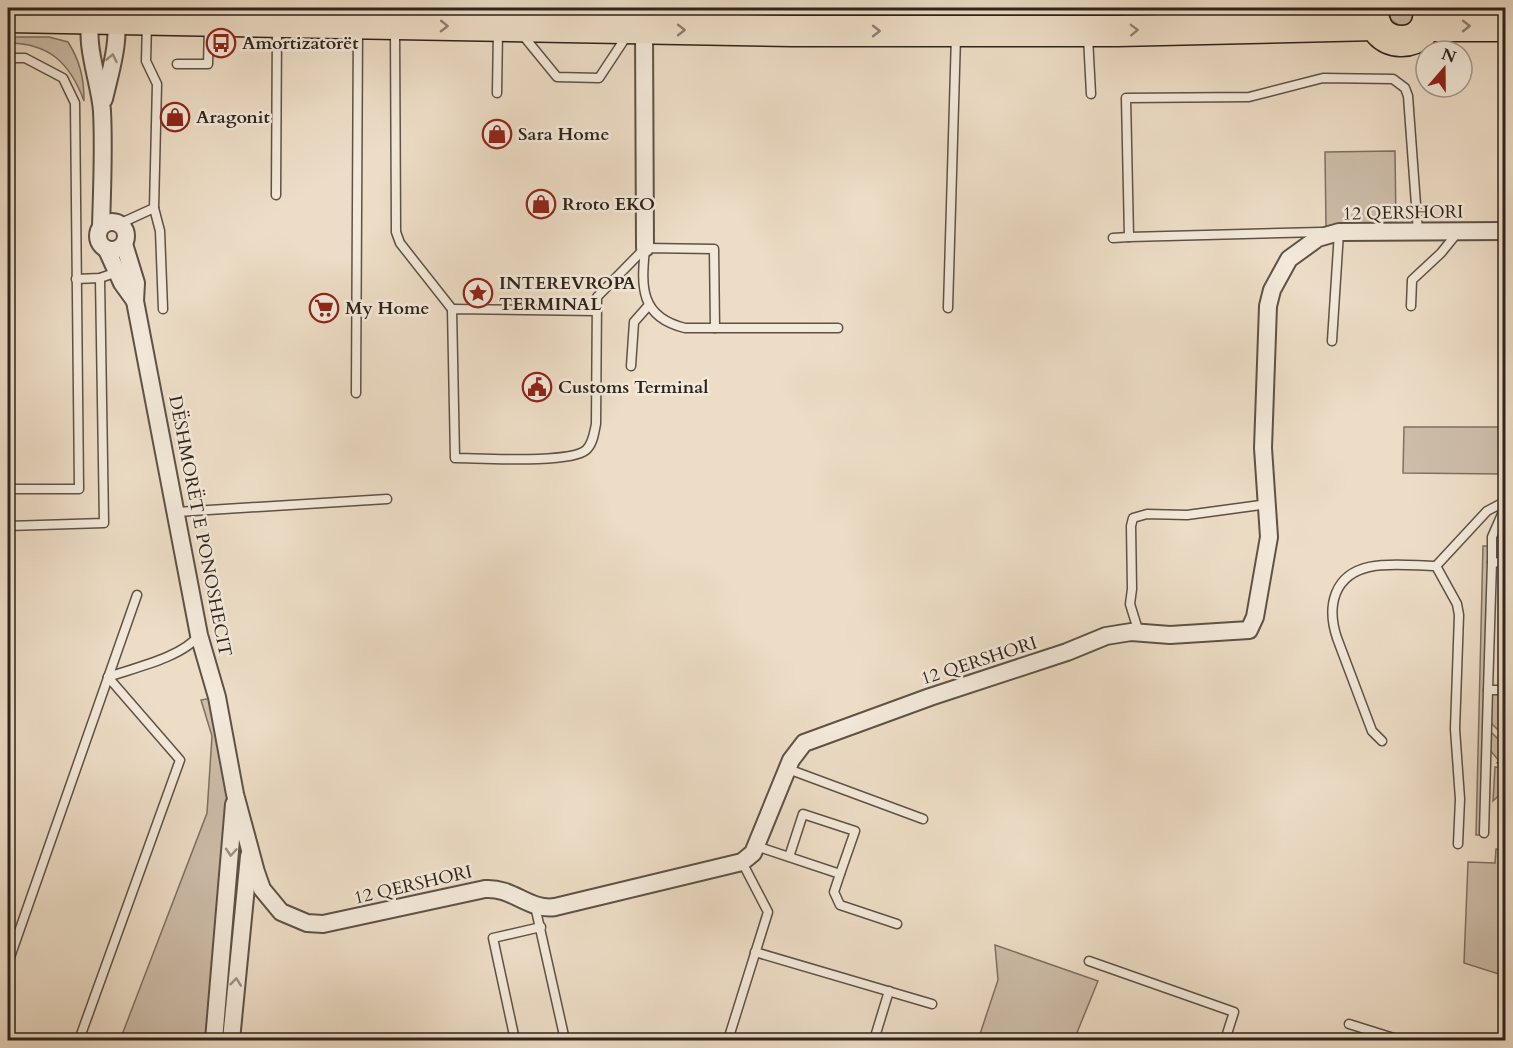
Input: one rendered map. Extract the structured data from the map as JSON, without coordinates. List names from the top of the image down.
{
  "streets": {
    "street": ["12 QERSHORI", "DËSHMORËT E PONOSHECIT"]
  },
  "crossings": [
    ["12 QERSHORI", "DËSHMORËT E PONOSHECIT"]
  ],
  "places": {
    "bus stop": ["Amortizatorët"],
    "shop": ["Aragonit", "Sara Home", "Rroto EKO"],
    "place": ["INTEREVROPA TERMINAL"],
    "supermarket": ["My Home"],
    "public building": ["Customs Terminal"]
  },
  "north": "top"
}
